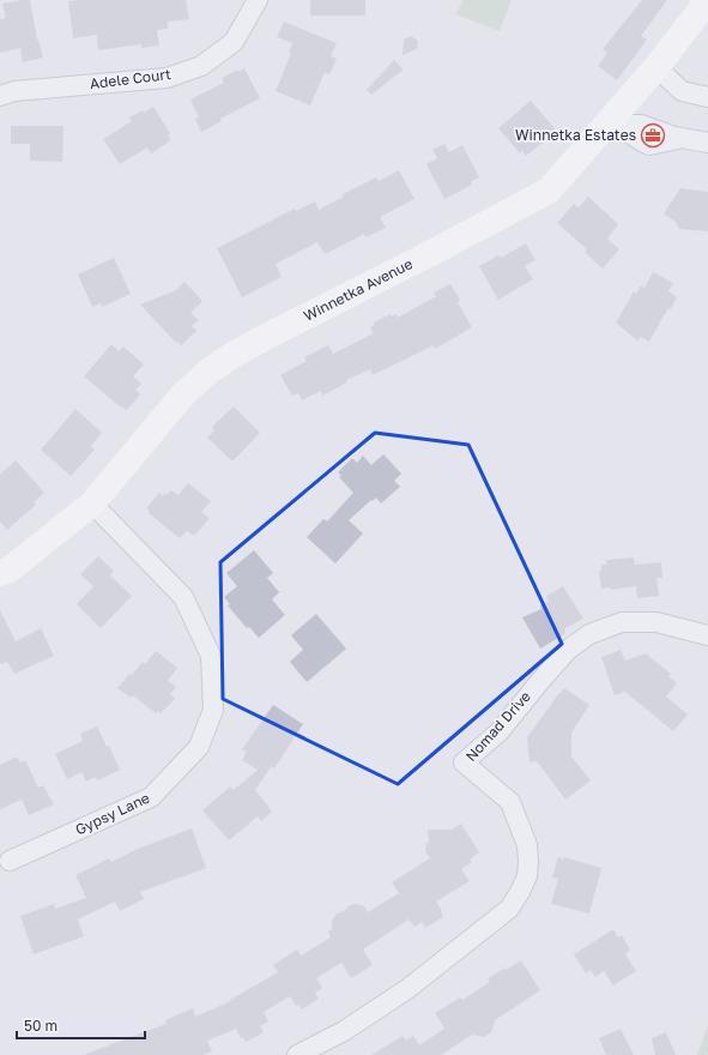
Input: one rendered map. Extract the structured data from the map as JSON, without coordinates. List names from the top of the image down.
{
  "streets": {
    "main road": ["Winnetka Avenue"],
    "street": ["Adele Court", "Nomad Drive", "Gypsy Lane"]
  },
  "crossings": [
    ["Winnetka Avenue", "Gypsy Lane"]
  ],
  "places": {
    "office": ["Winnetka Estates"]
  },
  "scale_bar": "50 m"
}
